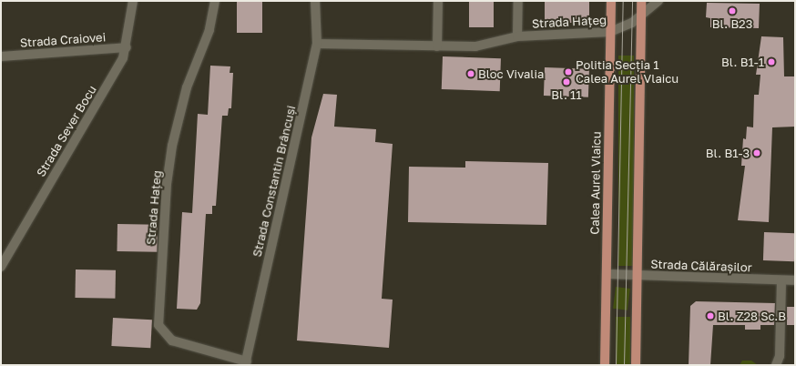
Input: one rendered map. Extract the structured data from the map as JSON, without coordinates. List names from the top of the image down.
{
  "streets": {
    "main road": ["Calea Aurel Vlaicu"],
    "street": [
      "Strada Hațeg",
      "Strada Craiovei",
      "Strada Sever Bocu",
      "Strada Constantin Brâncuși",
      "Strada Călărașilor"
    ]
  },
  "crossings": [
    ["Strada Hațeg", "Strada Constantin Brâncuși"],
    ["Strada Hațeg", "Calea Aurel Vlaicu"],
    ["Strada Craiovei", "Strada Sever Bocu"],
    ["Calea Aurel Vlaicu", "Strada Călărașilor"]
  ],
  "places": [
    "Bl. B23",
    "Bl. B1-1",
    "Politia Secția 1 Calea Aurel Vlaicu",
    "Bloc Vivalia",
    "Bl. 11",
    "Bl. B1-3",
    "Bl. Z28 Sc.B"
  ]
}
